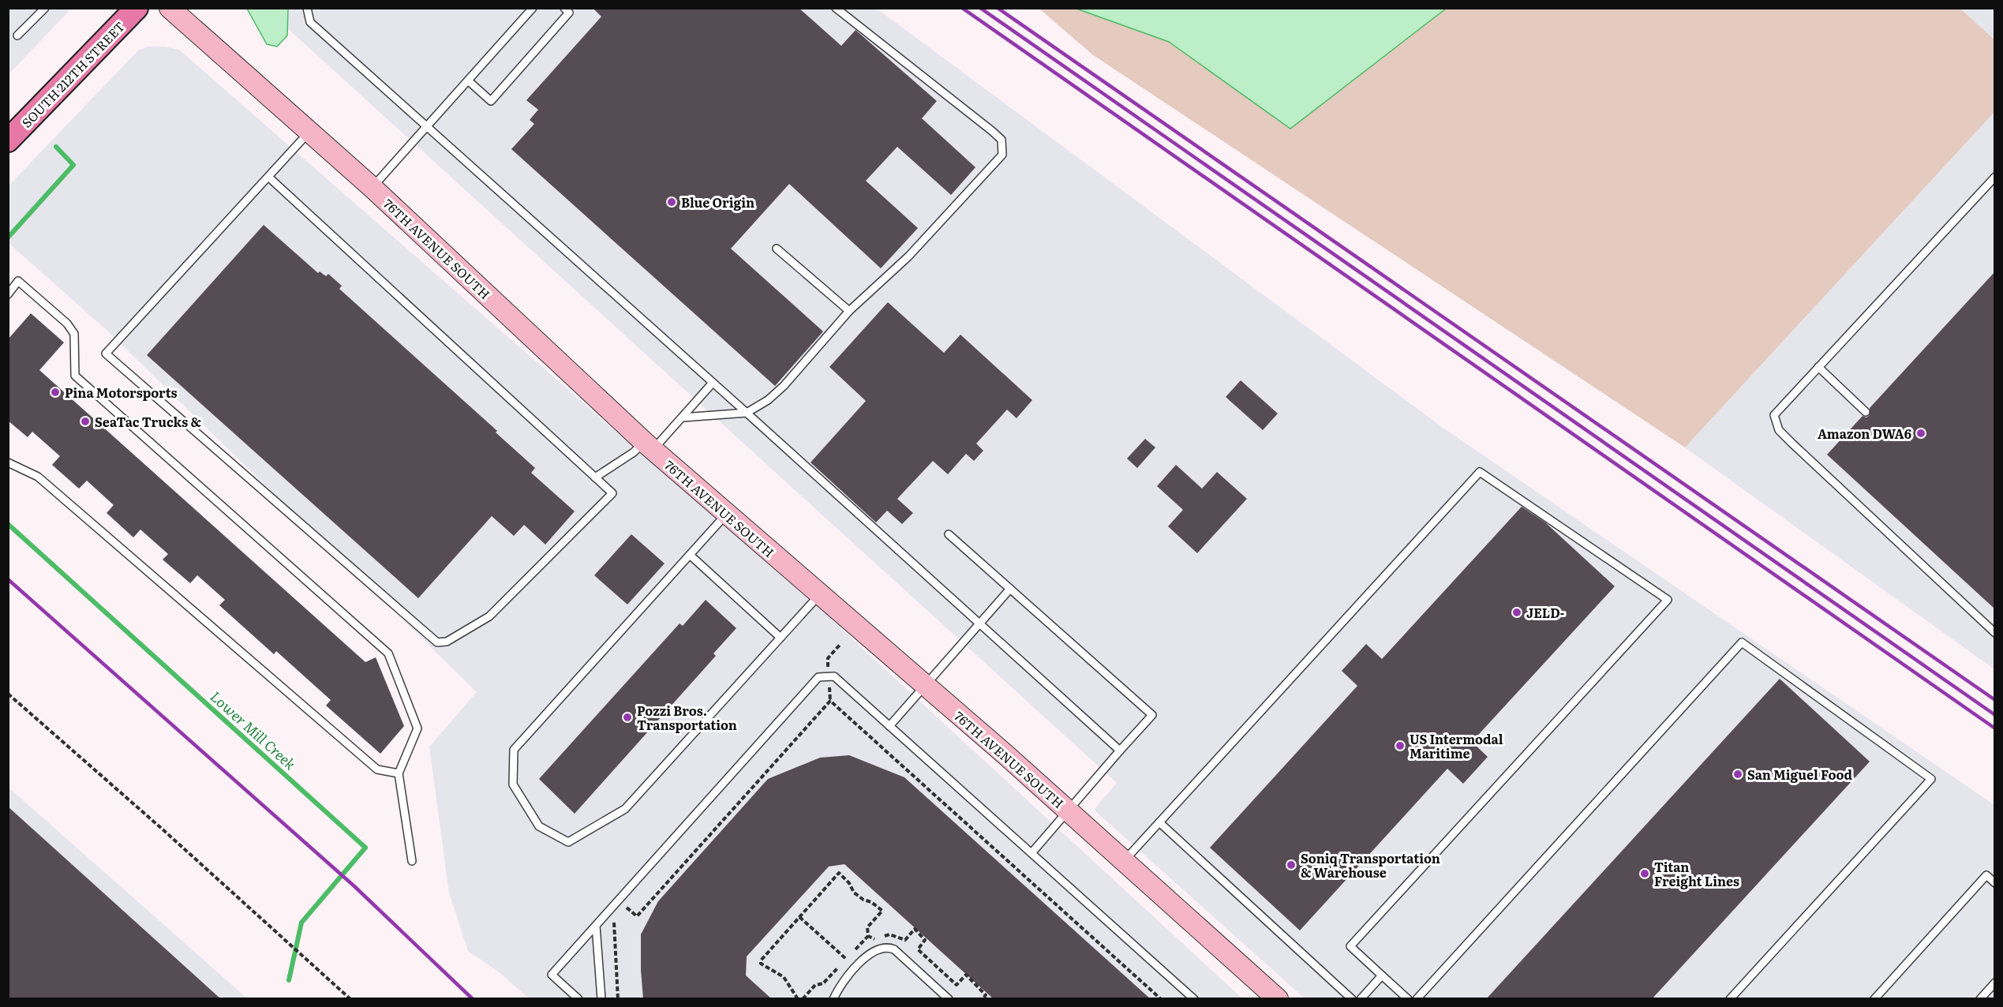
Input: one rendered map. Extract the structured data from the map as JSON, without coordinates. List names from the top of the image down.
{
  "streets": {
    "main road": ["SOUTH 212TH STREET"],
    "street": ["76TH AVENUE SOUTH"]
  },
  "water": ["Lower Mill Creek"],
  "places": [
    "Blue Origin",
    "Pina Motorsports",
    "SeaTac Trucks &",
    "Amazon DWA6",
    "JELD-",
    "Pozzi Bros. Transportation",
    "US Intermodal Maritime",
    "San Miguel Food",
    "Soniq Transportation & Warehouse",
    "Titan Freight Lines"
  ]
}
